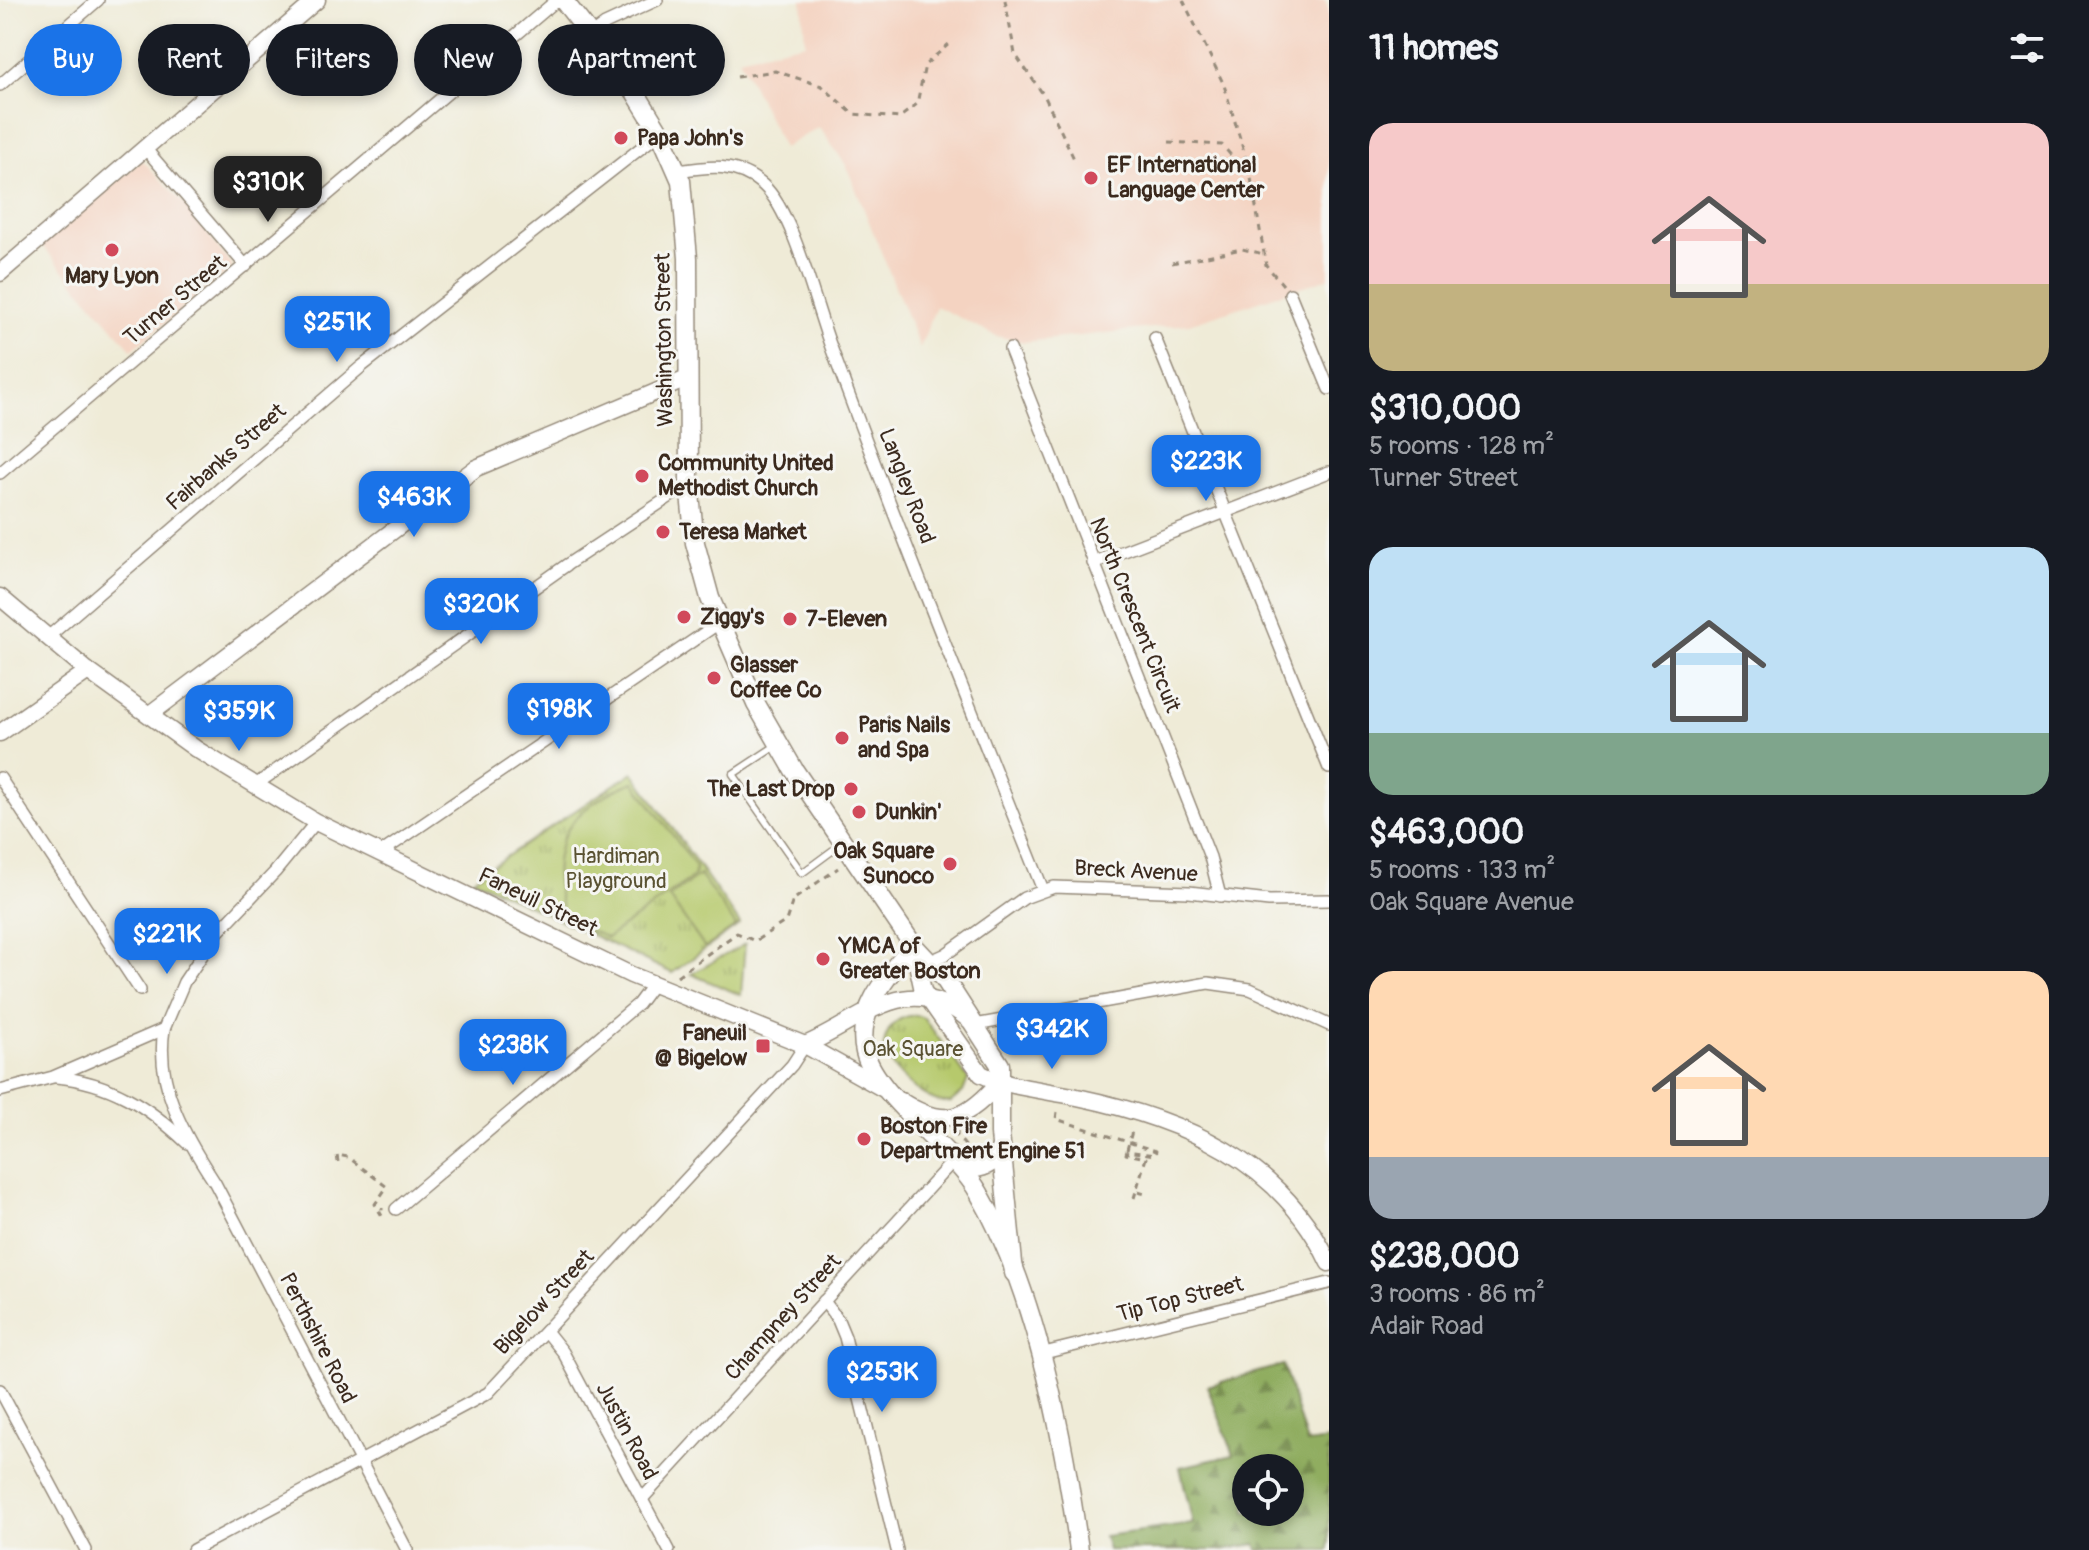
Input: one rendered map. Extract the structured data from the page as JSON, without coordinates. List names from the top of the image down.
{
  "streets": {
    "main road": ["Washington Street", "Faneuil Street"],
    "street": [
      "Turner Street",
      "Fairbanks Street",
      "Langley Road",
      "North Crescent Circuit",
      "Breck Avenue",
      "Tip Top Street",
      "Bigelow Street",
      "Champney Street",
      "Perthshire Road",
      "Justin Road"
    ]
  },
  "crossings": [
    ["Turner Street", "Washington Street"],
    ["Washington Street", "Fairbanks Street"],
    ["Washington Street", "Langley Road"],
    ["Washington Street", "Breck Avenue"],
    ["Washington Street", "Faneuil Street"],
    ["Fairbanks Street", "Faneuil Street"],
    ["Langley Road", "Breck Avenue"],
    ["North Crescent Circuit", "Breck Avenue"],
    ["Faneuil Street", "Bigelow Street"],
    ["Faneuil Street", "Champney Street"],
    ["Bigelow Street", "Perthshire Road"],
    ["Bigelow Street", "Justin Road"],
    ["Champney Street", "Justin Road"]
  ],
  "parks": ["Hardiman Playground", "Oak Square"],
  "places": {
    "other": [
      "Papa John's",
      "EF International Language Center",
      "Mary Lyon",
      "Community United Methodist Church",
      "Teresa Market",
      "Ziggy's",
      "7-Eleven",
      "Glasser Coffee Co",
      "Paris Nails and Spa",
      "The Last Drop",
      "Dunkin'",
      "Oak Square Sunoco",
      "YMCA of Greater Boston",
      "Boston Fire Department Engine 51"
    ],
    "transit": ["Faneuil @ Bigelow"]
  },
  "page": {
    "heading": "11 homes",
    "chip": [
      "Buy",
      "Rent",
      "Filters",
      "New",
      "Apartment"
    ],
    "list": [
      {
        "name": "$310,000",
        "note": "5 rooms · 128 m² · Turner Street"
      },
      {
        "name": "$463,000",
        "note": "5 rooms · 133 m² · Oak Square Avenue"
      },
      {
        "name": "$238,000",
        "note": "3 rooms · 86 m² · Adair Road"
      }
    ],
    "price": [
      "$310K",
      "$251K",
      "$223K",
      "$463K",
      "$320K",
      "$198K",
      "$359K",
      "$221K",
      "$342K",
      "$238K",
      "$253K"
    ]
  }
}
